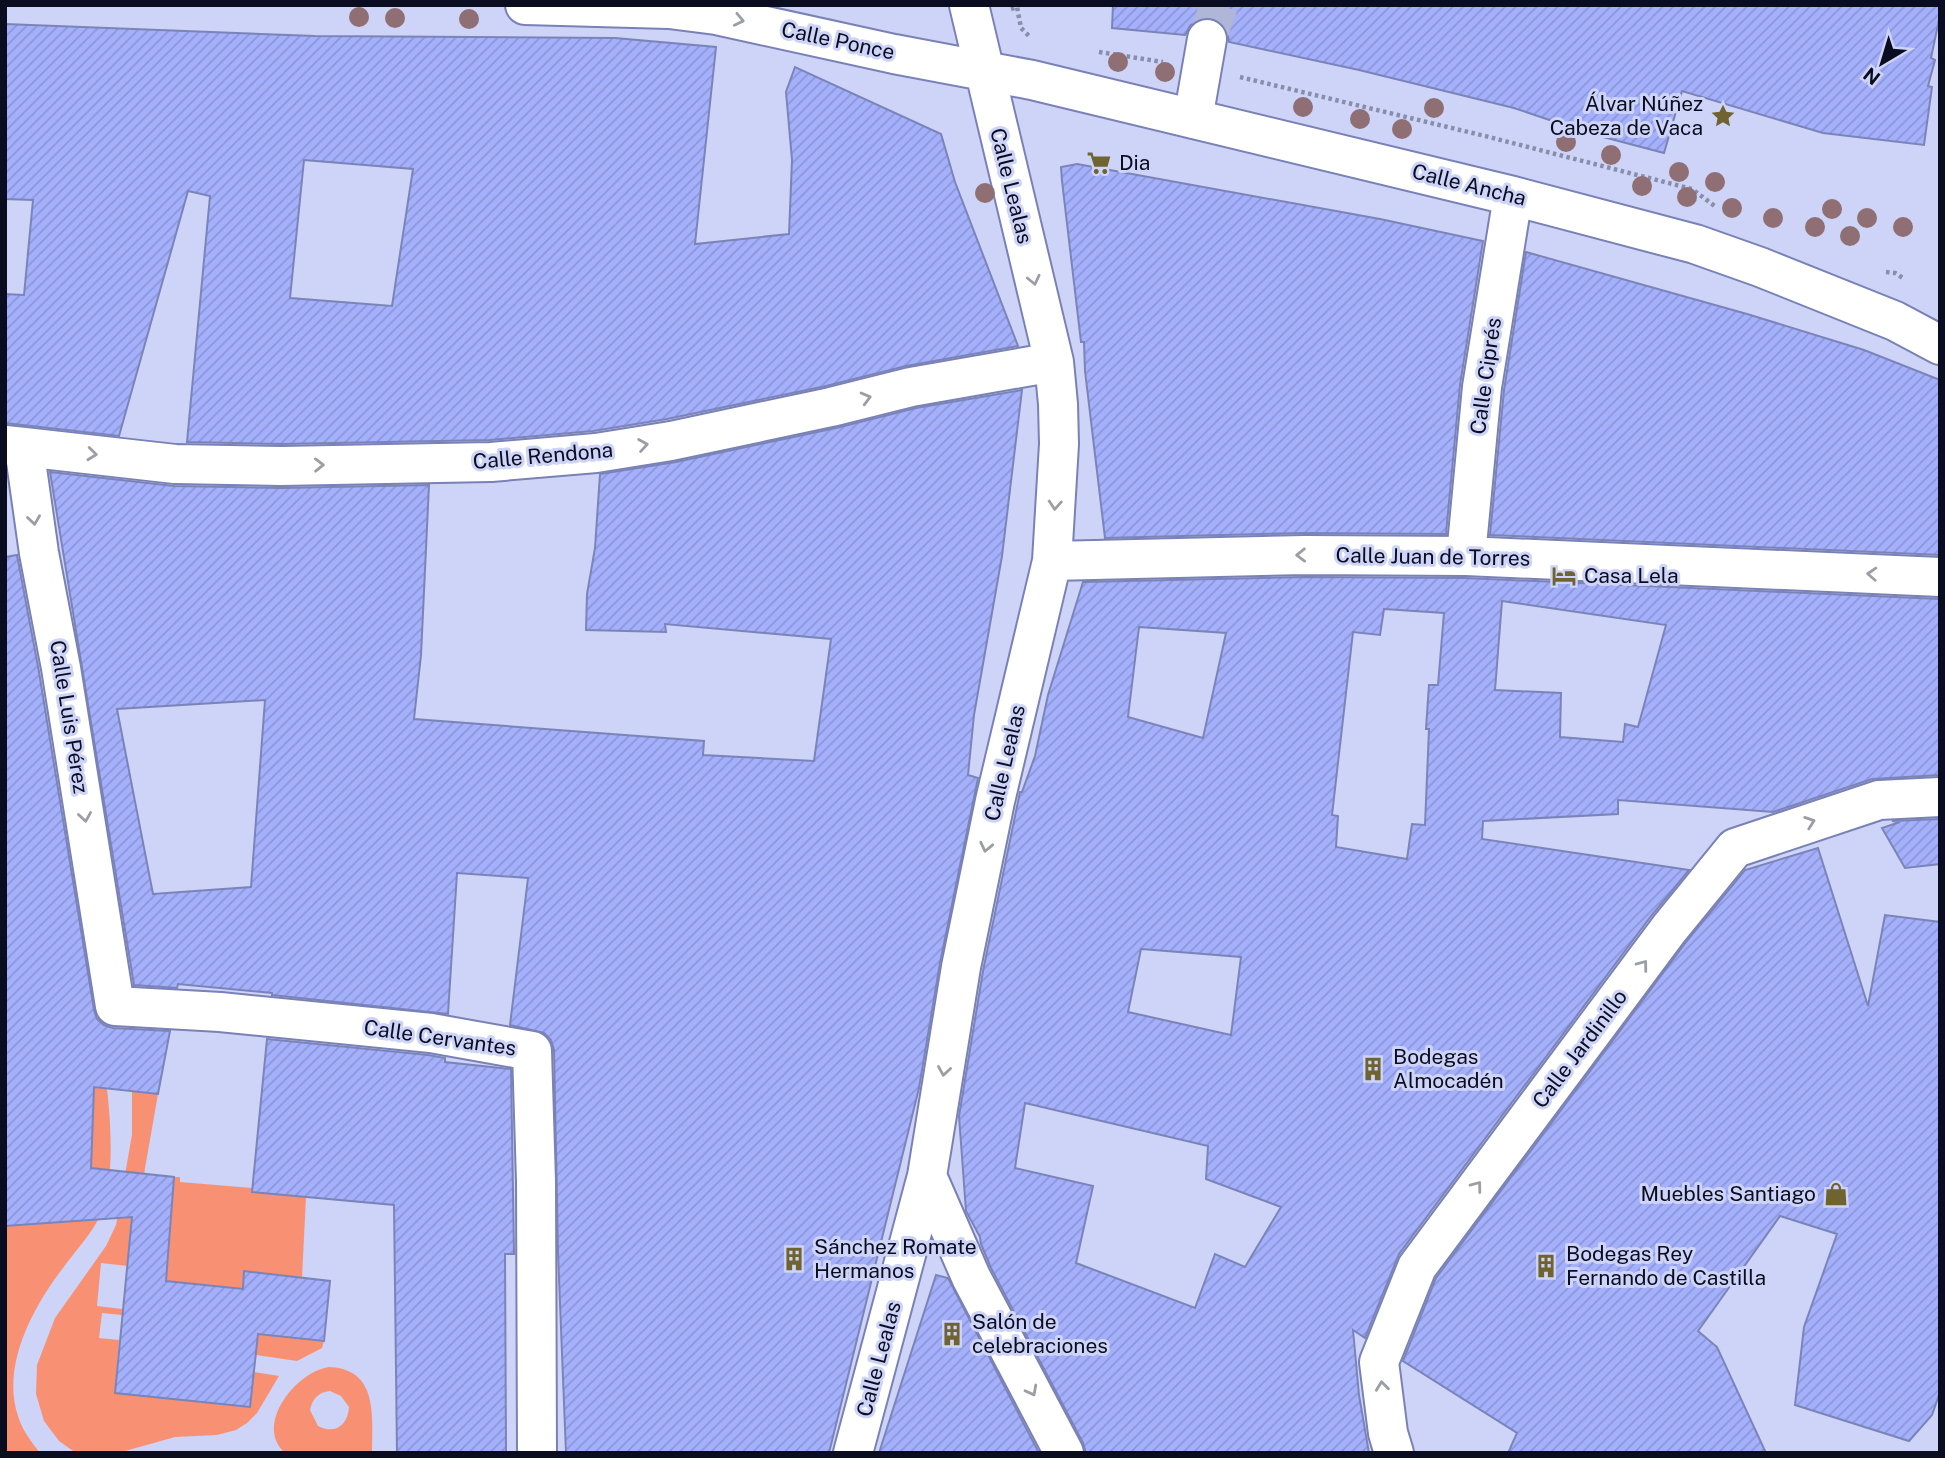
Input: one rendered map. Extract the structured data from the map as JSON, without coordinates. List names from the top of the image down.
{
  "streets": {
    "street": [
      "Calle Ponce",
      "Calle Ancha",
      "Calle Lealas",
      "Calle Ciprés",
      "Calle Rendona",
      "Calle Juan de Torres",
      "Calle Luis Pérez",
      "Calle Cervantes",
      "Calle Jardinillo"
    ]
  },
  "crossings": [
    ["Calle Ponce", "Calle Ancha"],
    ["Calle Ponce", "Calle Lealas"],
    ["Calle Ancha", "Calle Lealas"],
    ["Calle Ancha", "Calle Ciprés"],
    ["Calle Lealas", "Calle Rendona"],
    ["Calle Lealas", "Calle Juan de Torres"],
    ["Calle Ciprés", "Calle Juan de Torres"],
    ["Calle Rendona", "Calle Luis Pérez"],
    ["Calle Luis Pérez", "Calle Cervantes"]
  ],
  "one_way": [
    "Calle Ponce",
    "Calle Lealas",
    "Calle Rendona",
    "Calle Juan de Torres",
    "Calle Luis Pérez",
    "Calle Jardinillo"
  ],
  "places": {
    "place": ["Álvar Núñez Cabeza de Vaca"],
    "supermarket": ["Dia"],
    "hotel": ["Casa Lela"],
    "building": [
      "Bodegas Almocadén",
      "Sánchez Romate Hermanos",
      "Bodegas Rey Fernando de Castilla",
      "Salón de celebraciones"
    ],
    "shop": ["Muebles Santiago"]
  },
  "north": "bottom left"
}
